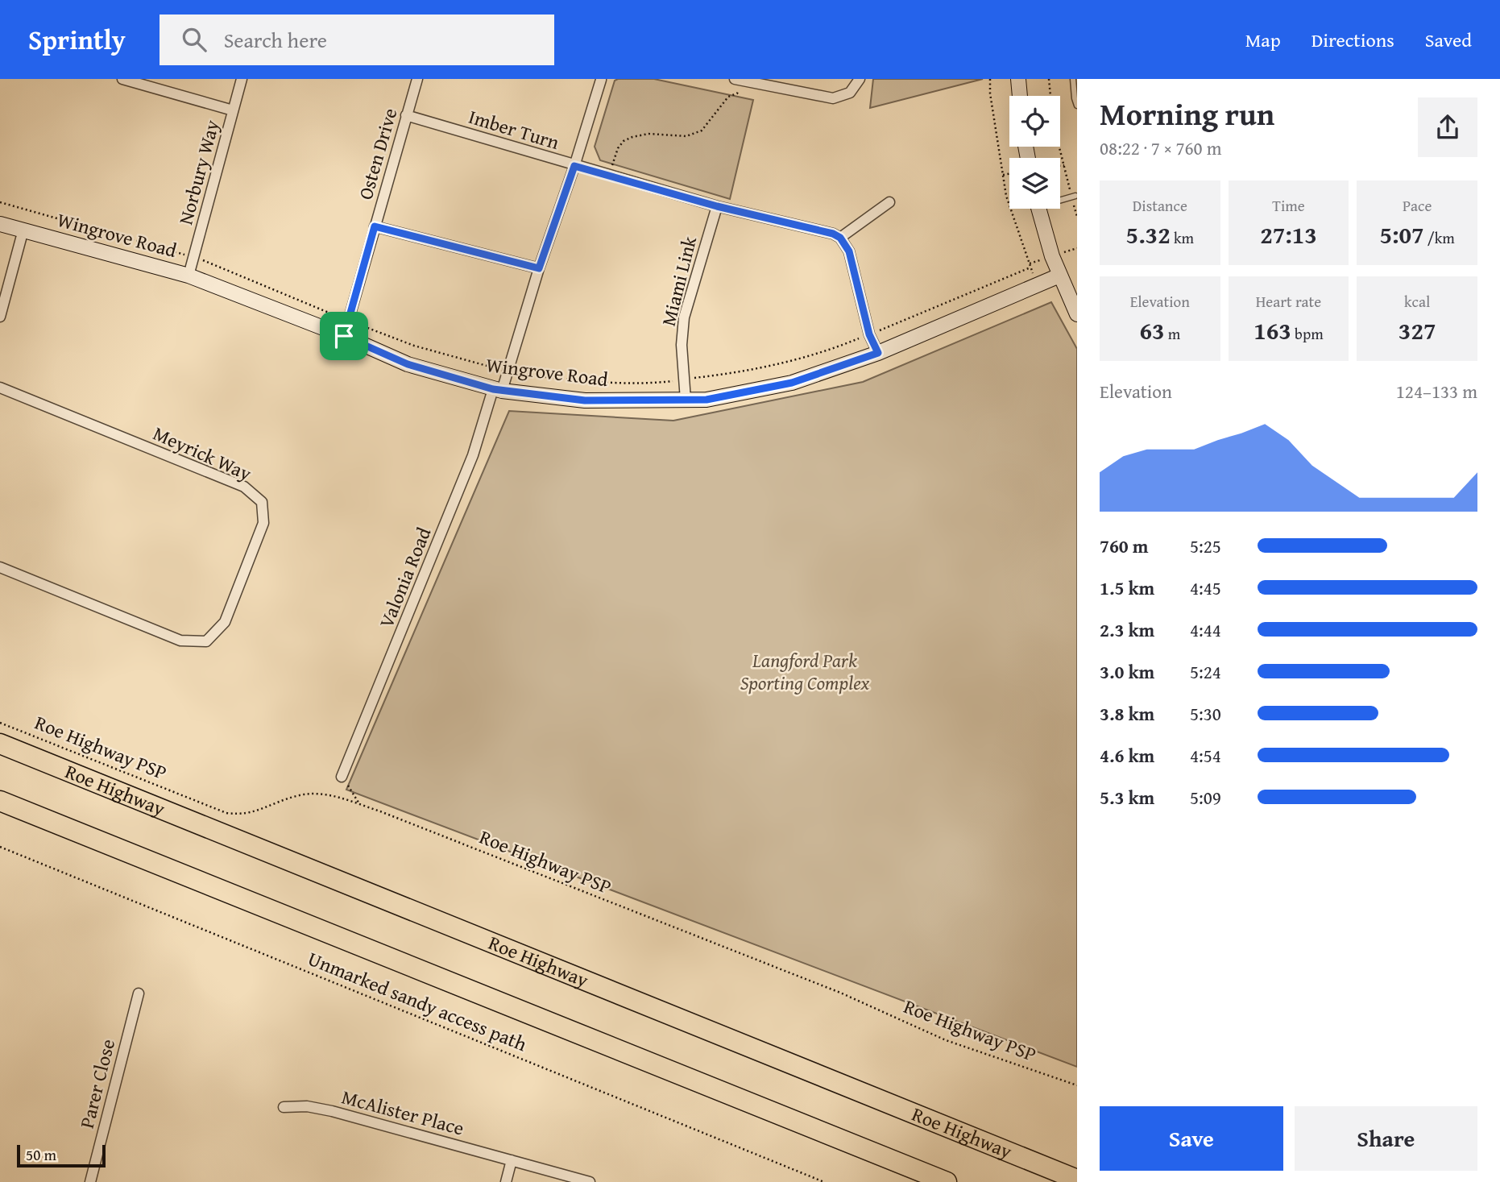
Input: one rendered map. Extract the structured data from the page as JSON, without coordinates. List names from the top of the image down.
{
  "streets": {
    "highway": ["Roe Highway"],
    "street": [
      "Imber Turn",
      "Osten Drive",
      "Norbury Way",
      "Wingrove Road",
      "Miami Link",
      "Meyrick Way",
      "Valonia Road",
      "Parer Close",
      "McAlister Place"
    ],
    "path": ["Roe Highway PSP", "Unmarked sandy access path"]
  },
  "crossings": [
    ["Imber Turn", "Osten Drive"],
    ["Imber Turn", "Miami Link"],
    ["Imber Turn", "Valonia Road"],
    ["Osten Drive", "Wingrove Road"],
    ["Norbury Way", "Wingrove Road"],
    ["Wingrove Road", "Miami Link"],
    ["Wingrove Road", "Valonia Road"]
  ],
  "parks": ["Langford Park Sporting Complex"],
  "scale_bar": "50 m",
  "page": {
    "header": "Sprintly",
    "search": "Search here",
    "nav": ["Map", "Directions", "Saved"],
    "heading": ["Morning run", "08:22 · 7 × 760 m"],
    "stats": [
      ["Distance", "5.32 km"],
      ["Time", "27:13"],
      ["Pace", "5:07 /km"],
      ["Elevation", "63 m"],
      ["Heart rate", "163 bpm"],
      ["kcal", "327"]
    ],
    "chart": ["Elevation", "124–133 m"],
    "list": [
      {
        "name": "760 m",
        "note": "5:25"
      },
      {
        "name": "1.5 km",
        "note": "4:45"
      },
      {
        "name": "2.3 km",
        "note": "4:44"
      },
      {
        "name": "3.0 km",
        "note": "5:24"
      },
      {
        "name": "3.8 km",
        "note": "5:30"
      },
      {
        "name": "4.6 km",
        "note": "4:54"
      },
      {
        "name": "5.3 km",
        "note": "5:09"
      }
    ],
    "buttons": ["Save", "Share"],
    "scale": "50 m"
  }
}
